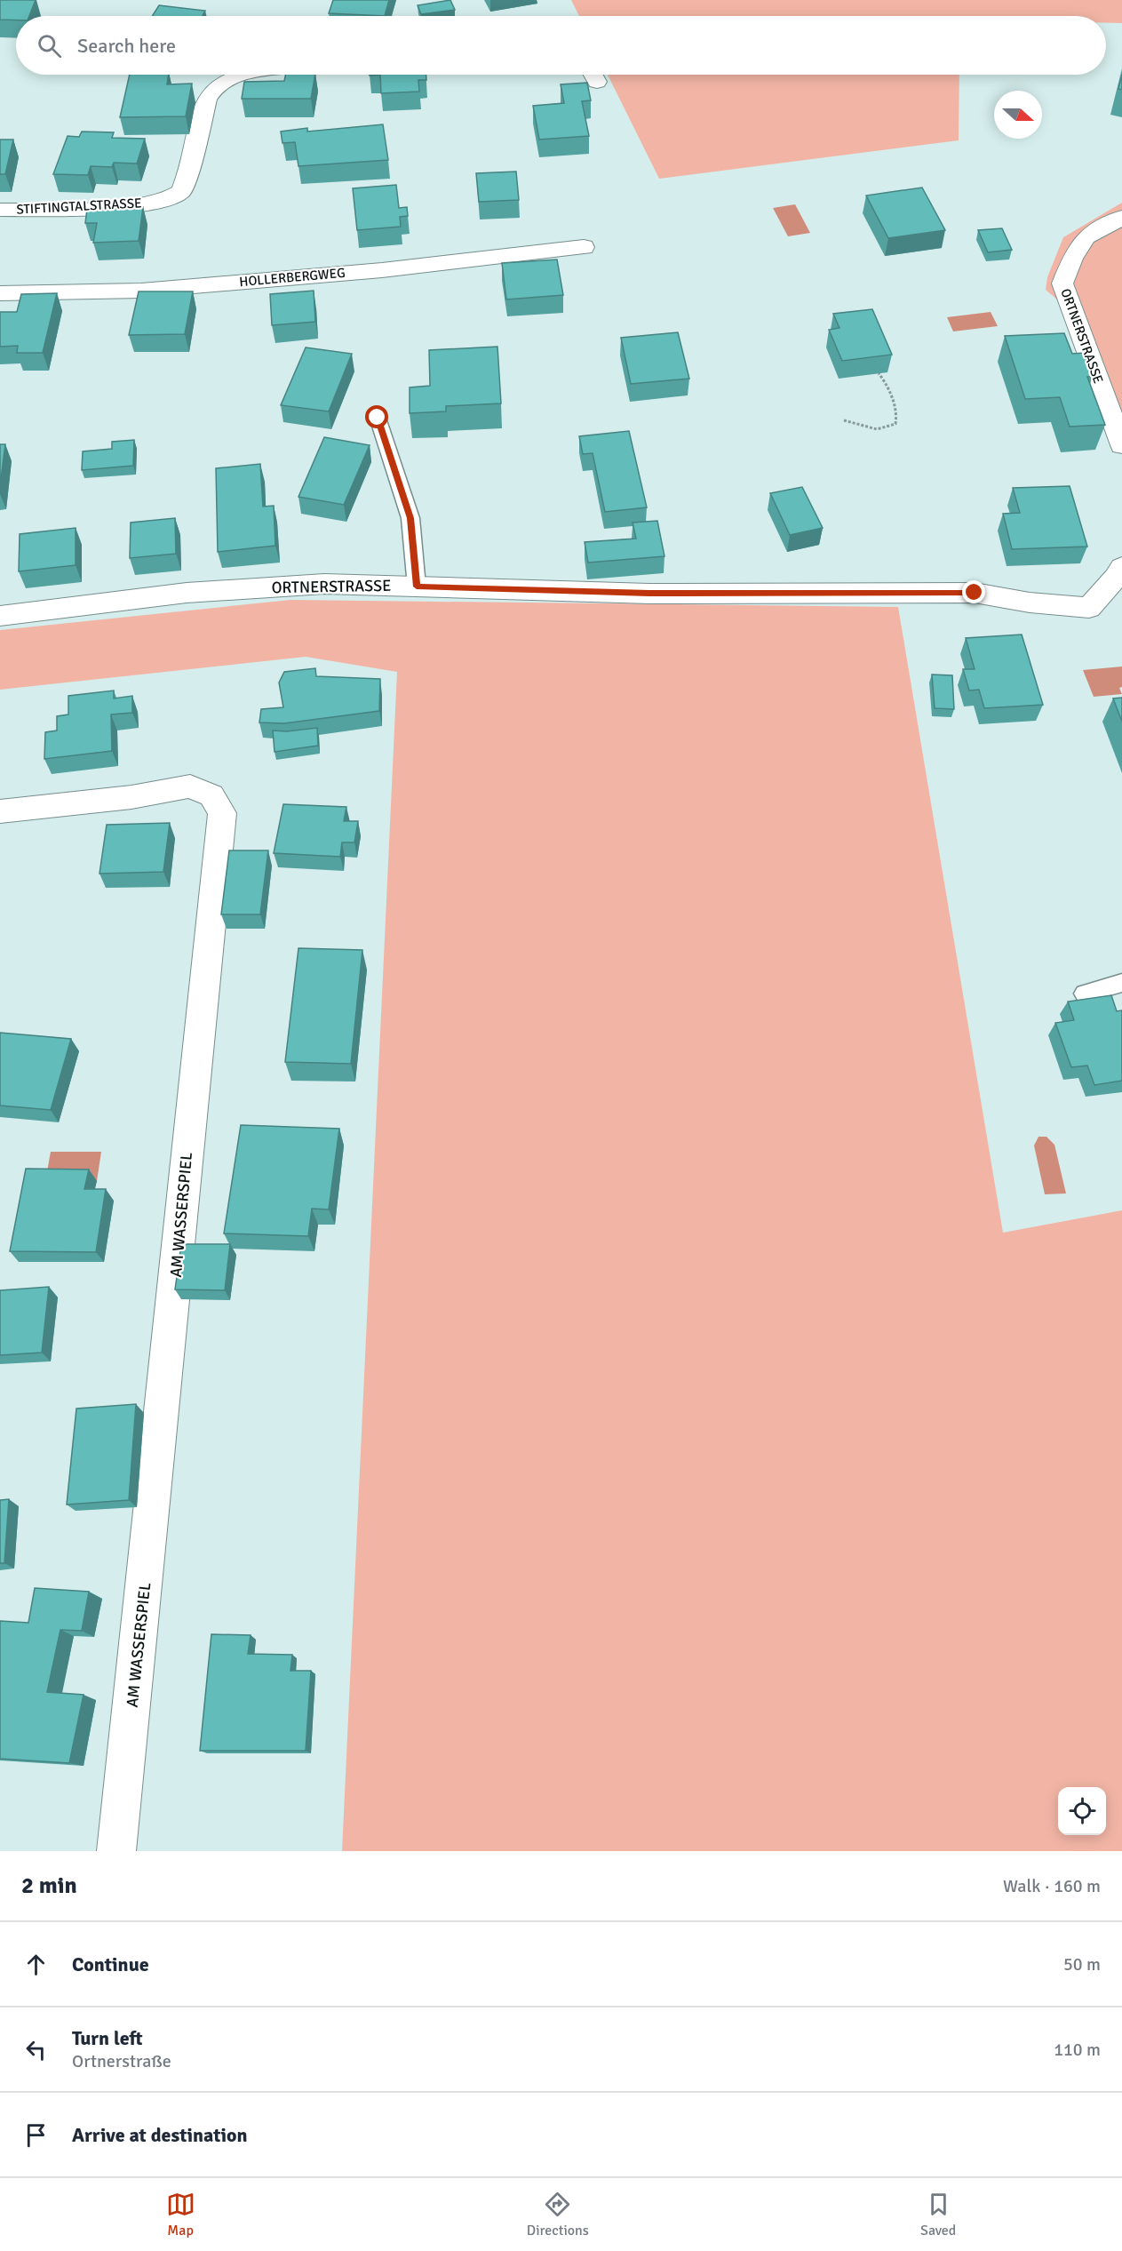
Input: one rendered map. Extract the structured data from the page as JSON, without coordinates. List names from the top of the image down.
{
  "streets": {
    "street": [
      "STIFTINGTALSTRASSE",
      "HOLLERBERGWEG",
      "ORTNERSTRASSE",
      "AM WASSERSPIEL"
    ]
  },
  "north": "right",
  "page": {
    "search": "Search here",
    "heading": ["2 min", "Walk · 160 m"],
    "list": [
      ["Continue", "50 m"],
      ["Turn left", "Ortnerstraße", "110 m"],
      "Arrive at destination"
    ],
    "nav": ["Map", "Directions", "Saved"]
  }
}
